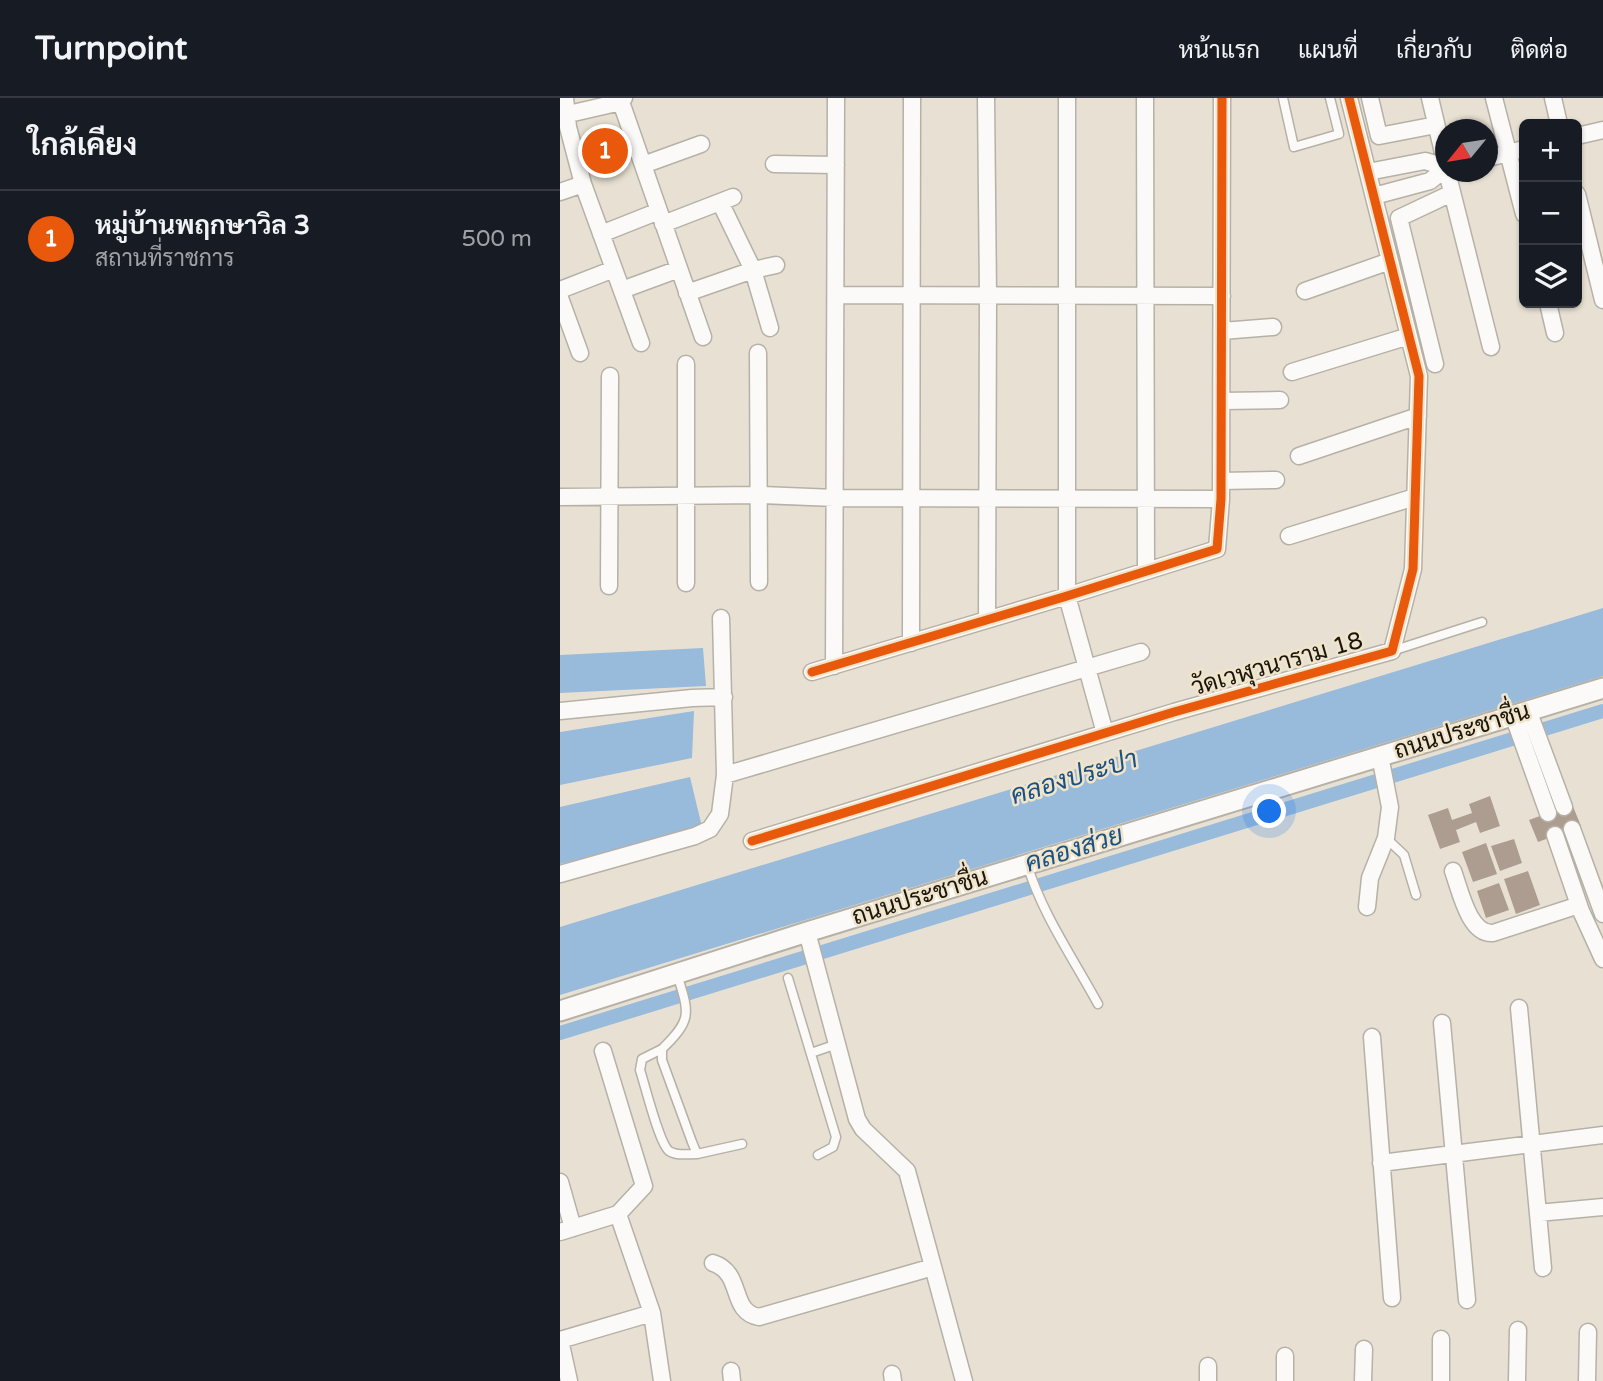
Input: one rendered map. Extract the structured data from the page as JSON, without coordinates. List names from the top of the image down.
{
  "streets": {
    "street": ["วัดเวฬุวนาราม 18", "ถนนประชาชื่น"]
  },
  "water": ["คลองประปา", "คลองส่วย"],
  "north": "bottom left",
  "page": {
    "header": "Turnpoint",
    "nav": [
      "หน้าแรก",
      "แผนที่",
      "เกี่ยวกับ",
      "ติดต่อ"
    ],
    "heading": "ใกล้เคียง",
    "map_buttons": ["+", "−"],
    "pins": "1",
    "list": [
      {
        "mark": "1",
        "name": "หมู่บ้านพฤกษาวิล 3",
        "note": "สถานที่ราชการ",
        "value": "500 m"
      }
    ]
  }
}
